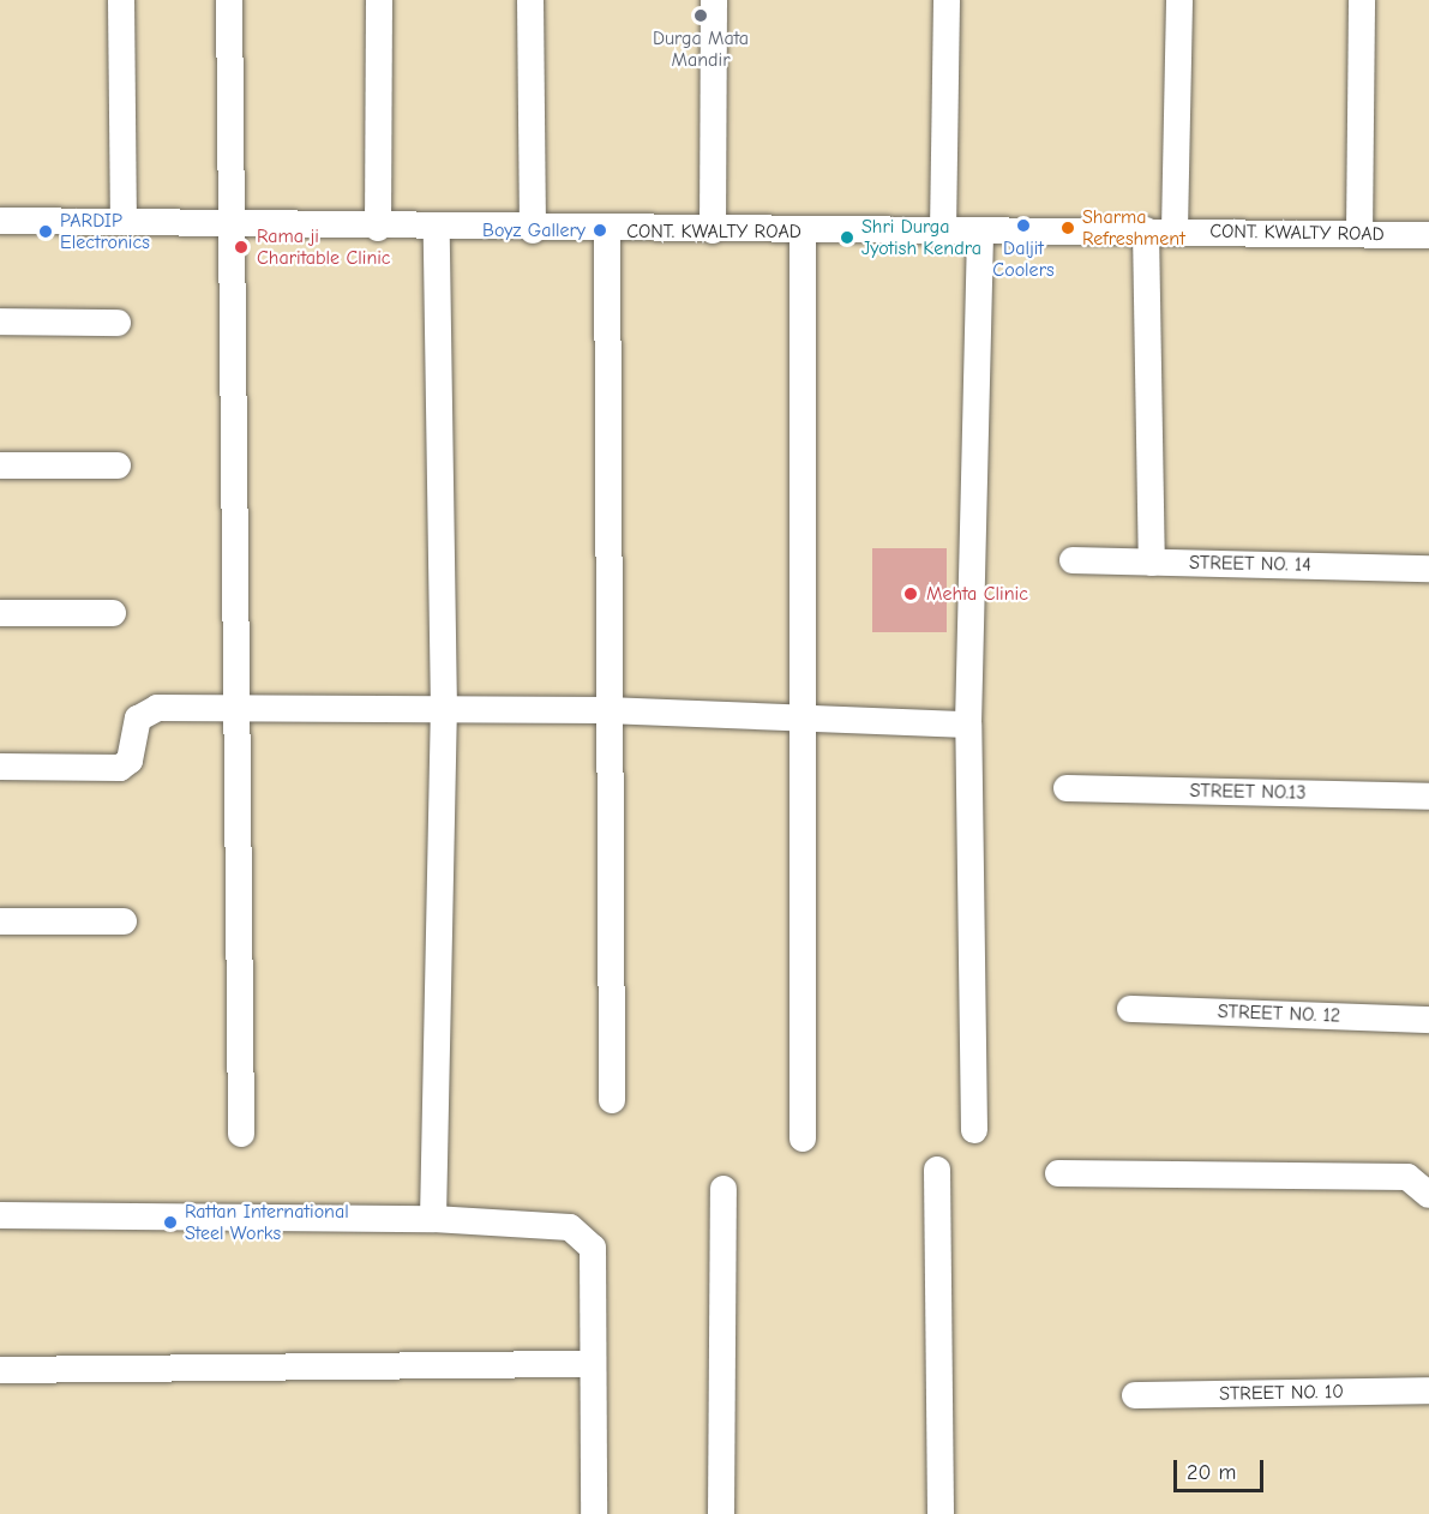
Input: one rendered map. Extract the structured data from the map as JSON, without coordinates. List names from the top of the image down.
{
  "streets": {
    "street": [
      "CONT. KWALTY ROAD",
      "STREET NO. 14",
      "STREET NO.13",
      "STREET NO. 12",
      "STREET NO. 10"
    ]
  },
  "places": [
    "Durga Mata Mandir",
    "Daljit Coolers",
    "Sharma Refreshment",
    "Boyz Gallery",
    "PARDIP Electronics",
    "Shri Durga Jyotish Kendra",
    "Rama ji Charitable Clinic",
    "Mehta Clinic",
    "Rattan International Steel Works"
  ],
  "scale_bar": "20 m"
}
